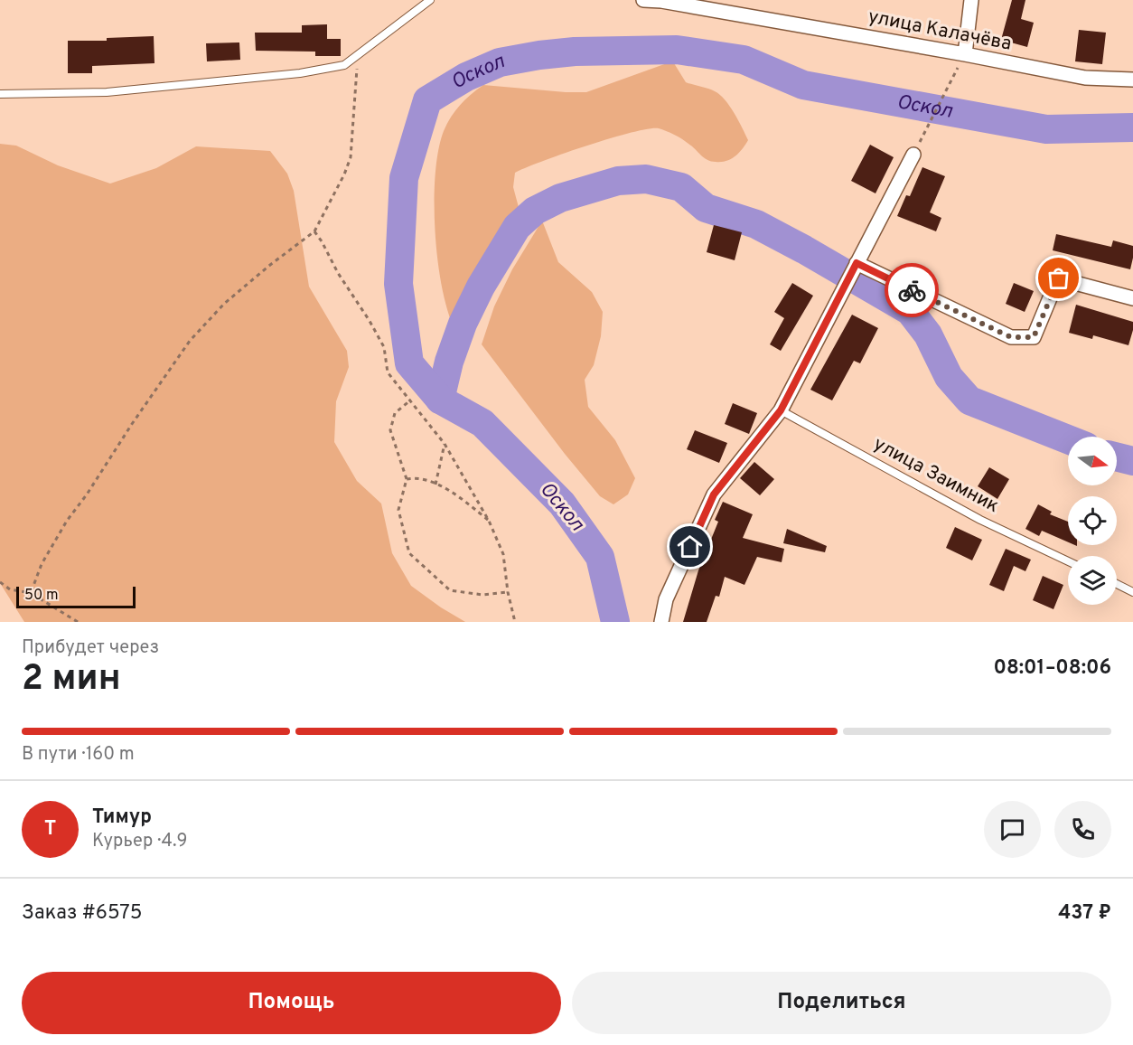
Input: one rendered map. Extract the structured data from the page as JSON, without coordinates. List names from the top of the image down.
{
  "streets": {
    "street": ["улица Калачёва"],
    "lane": ["улица Заимник"]
  },
  "water": ["Оскол"],
  "scale_bar": "50 m",
  "north": "right",
  "page": {
    "scale": "50 m",
    "heading": ["2 мин", "Прибудет через", "08:01–08:06"],
    "panel": [
      "Тимур",
      "Курьер · 4.9",
      "Заказ #6575",
      "437 ₽"
    ],
    "bar": "В пути · 160 m",
    "round": "Т",
    "buttons": ["Помощь", "Поделиться"]
  }
}
